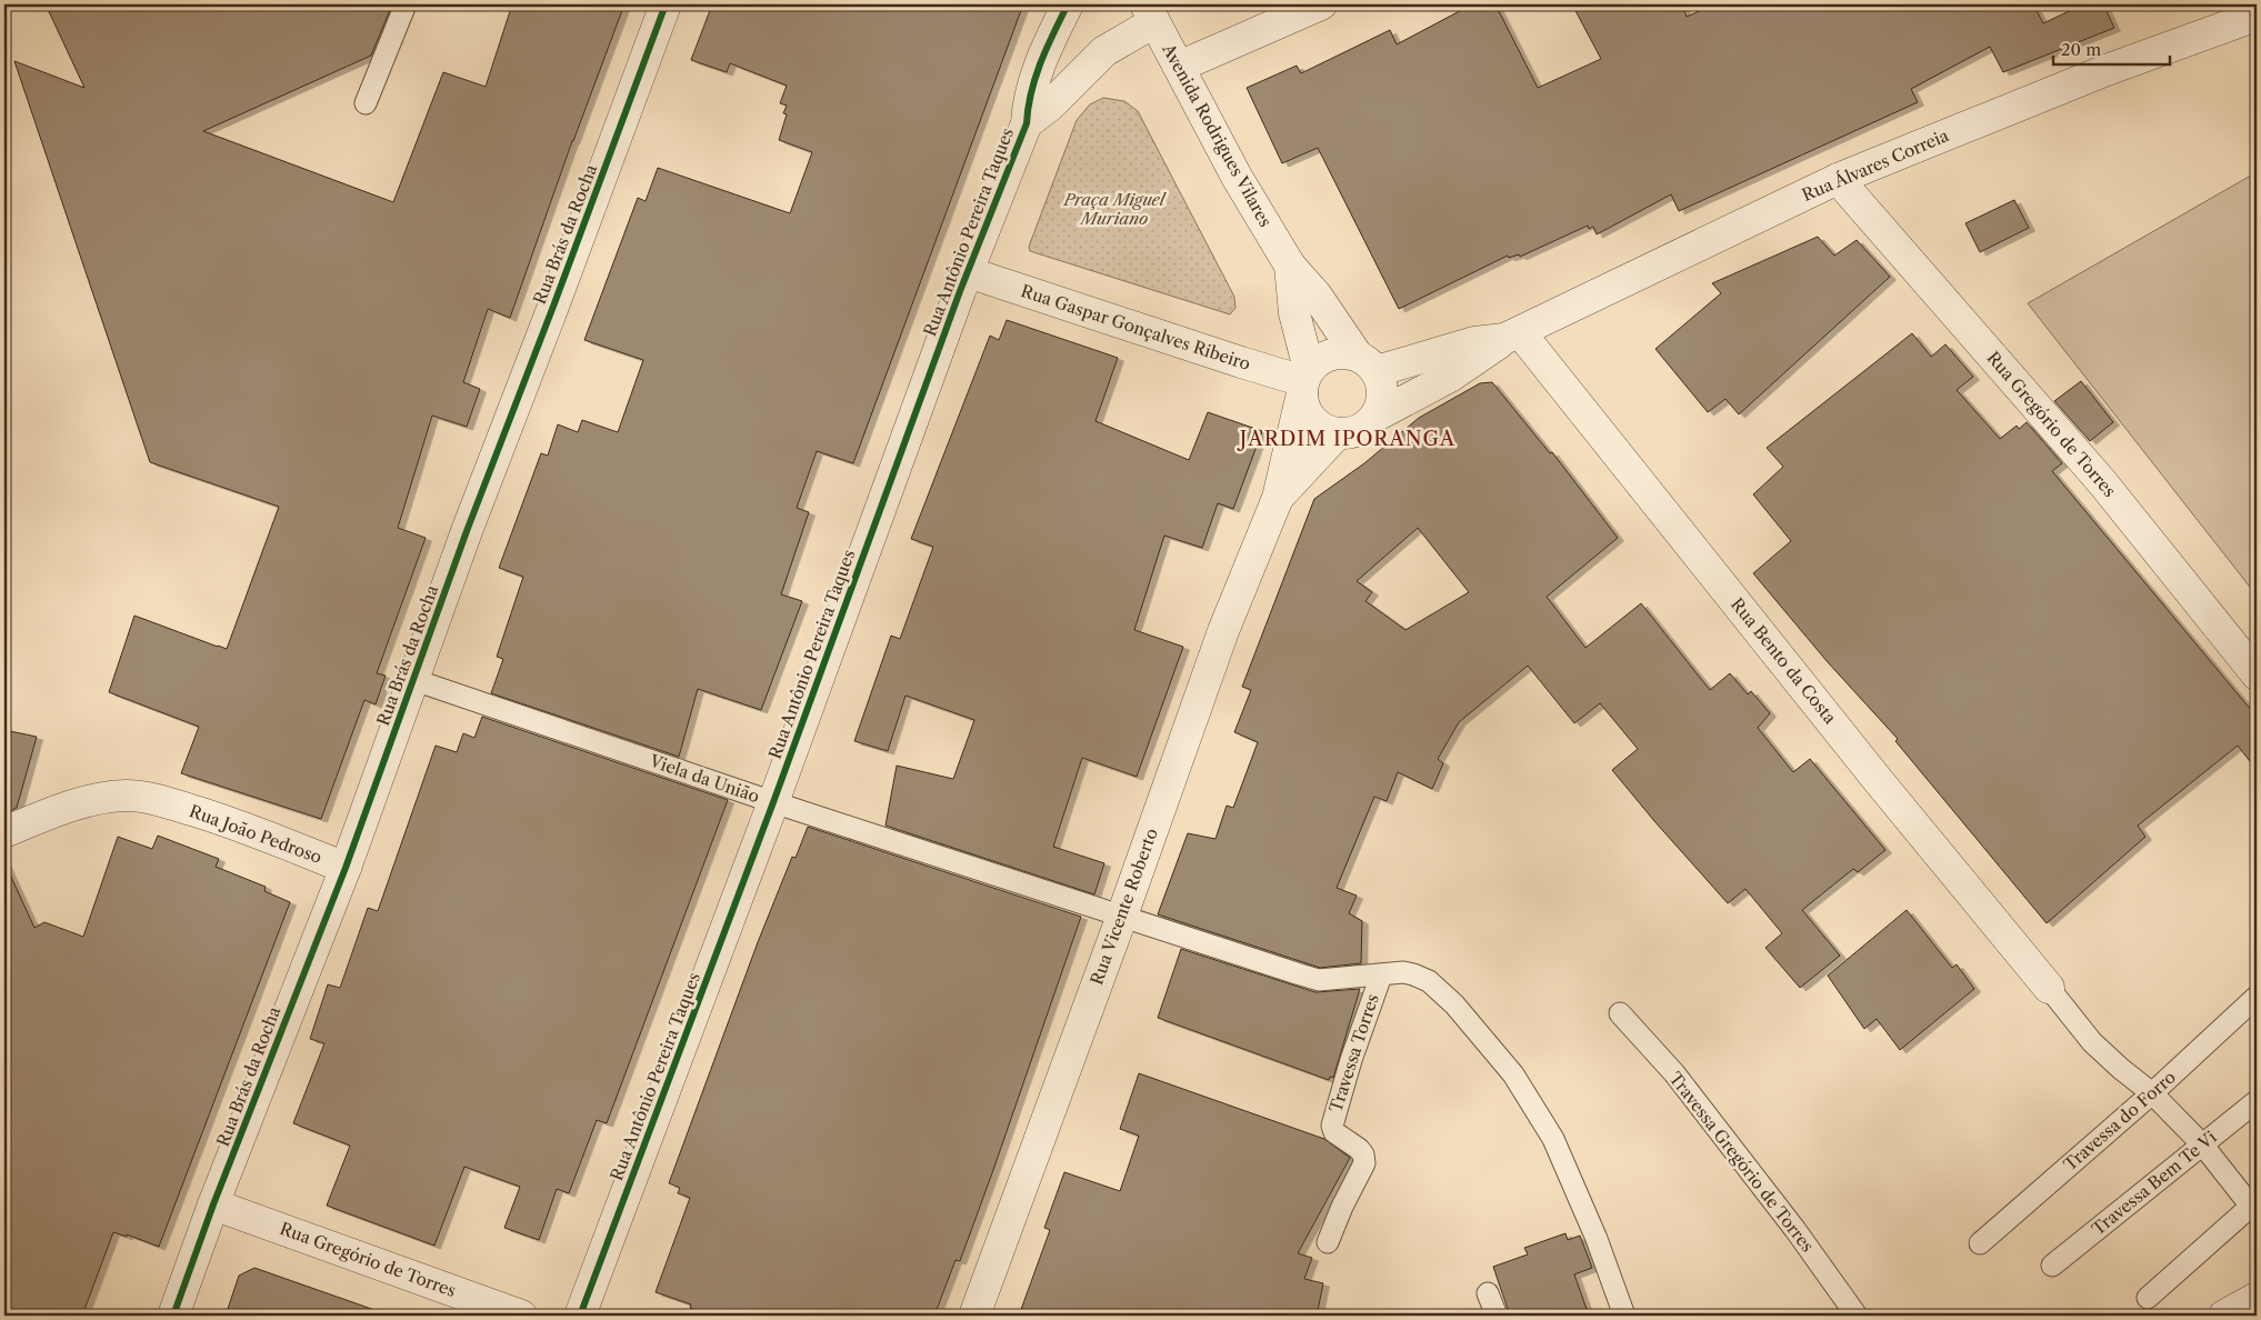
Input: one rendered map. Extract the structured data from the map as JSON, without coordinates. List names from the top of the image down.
{
  "streets": {
    "street": [
      "Avenida Rodrigues Vilares",
      "Rua Álvares Correia",
      "Rua Antônio Pereira Taques",
      "Rua Brás da Rocha",
      "Rua Gaspar Gonçalves Ribeiro",
      "Rua Gregório de Torres",
      "Rua Bento da Costa",
      "Rua João Pedroso",
      "Rua Vicente Roberto"
    ],
    "lane": [
      "Viela da União",
      "Travessa Torres",
      "Travessa do Forro",
      "Travessa Gregório de Torres",
      "Travessa Bem Te Vi"
    ]
  },
  "crossings": [
    ["Avenida Rodrigues Vilares", "Rua Álvares Correia"],
    ["Avenida Rodrigues Vilares", "Rua Antônio Pereira Taques"],
    ["Avenida Rodrigues Vilares", "Rua Gaspar Gonçalves Ribeiro"],
    ["Avenida Rodrigues Vilares", "Rua Vicente Roberto"],
    ["Rua Álvares Correia", "Rua Gaspar Gonçalves Ribeiro"],
    ["Rua Álvares Correia", "Rua Gregório de Torres"],
    ["Rua Álvares Correia", "Rua Bento da Costa"],
    ["Rua Álvares Correia", "Rua Vicente Roberto"],
    ["Rua Antônio Pereira Taques", "Rua Gaspar Gonçalves Ribeiro"],
    ["Rua Antônio Pereira Taques", "Viela da União"],
    ["Rua Brás da Rocha", "Rua Gregório de Torres"],
    ["Rua Brás da Rocha", "Viela da União"],
    ["Rua Brás da Rocha", "Rua João Pedroso"],
    ["Rua Gaspar Gonçalves Ribeiro", "Rua Vicente Roberto"],
    ["Viela da União", "Rua Vicente Roberto"],
    ["Viela da União", "Travessa Torres"]
  ],
  "districts": ["JARDIM IPORANGA"],
  "parks": ["Praça Miguel Muriano"],
  "scale_bar": "20 m"
}
